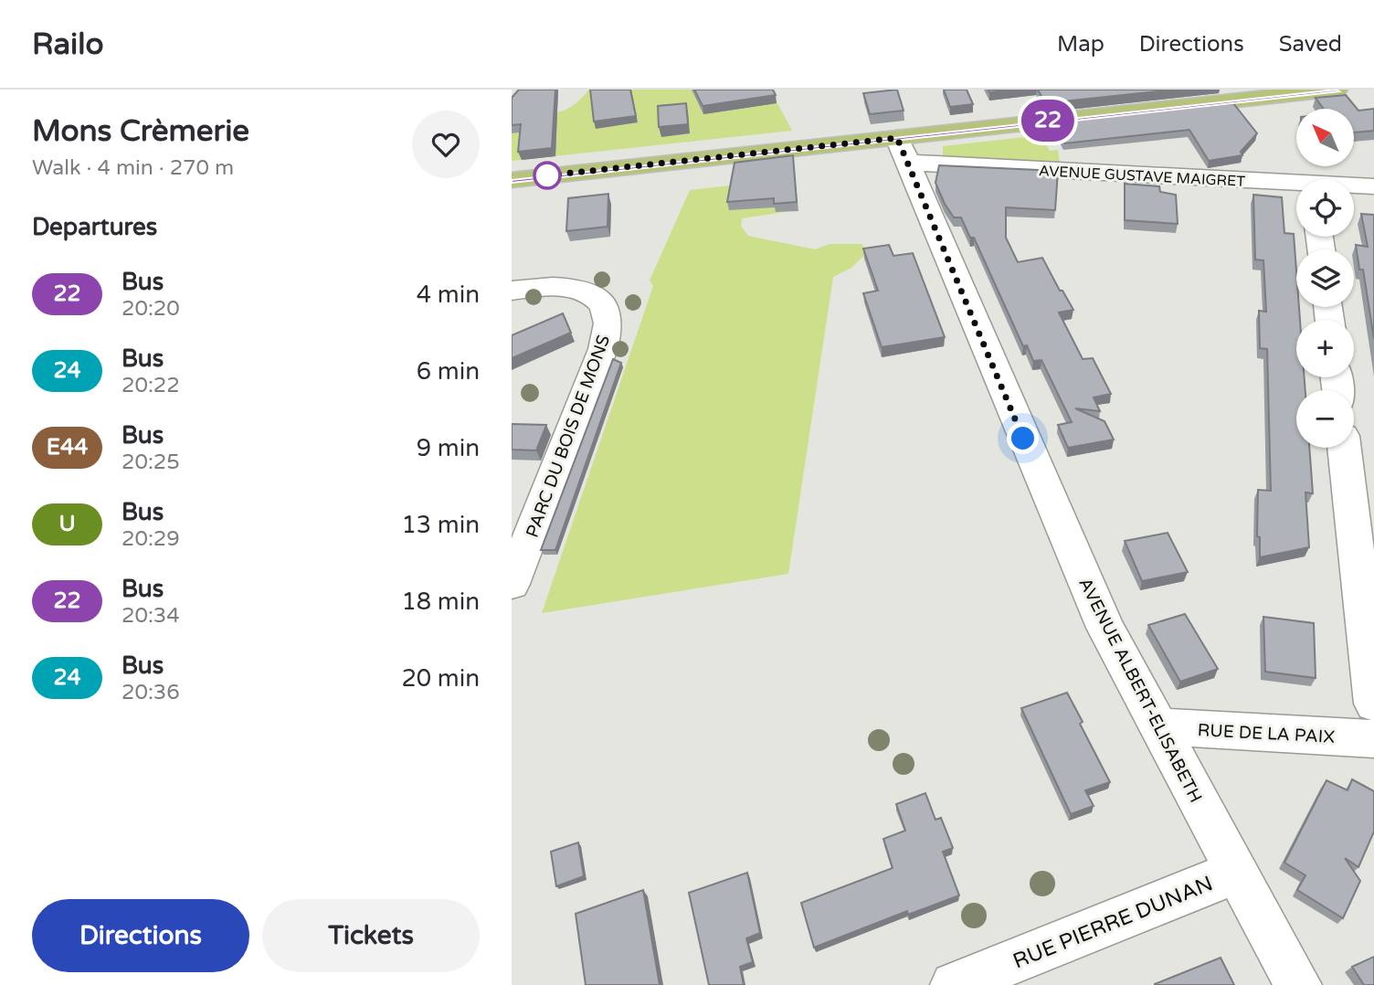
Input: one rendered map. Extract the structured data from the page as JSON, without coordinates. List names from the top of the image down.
{
  "streets": {
    "street": [
      "AVENUE GUSTAVE MAIGRET",
      "PARC DU BOIS DE MONS",
      "AVENUE ALBERT-ELISABETH",
      "RUE DE LA PAIX",
      "RUE PIERRE DUNAN"
    ]
  },
  "crossings": [
    ["AVENUE GUSTAVE MAIGRET", "AVENUE ALBERT-ELISABETH"],
    ["AVENUE ALBERT-ELISABETH", "RUE DE LA PAIX"],
    ["AVENUE ALBERT-ELISABETH", "RUE PIERRE DUNAN"]
  ],
  "lines": ["bus line 22"],
  "north": "top left",
  "page": {
    "header": "Railo",
    "nav": ["Map", "Directions", "Saved"],
    "heading": [
      ["Mons Crèmerie", "Walk · 4 min · 270 m"],
      "Departures"
    ],
    "on_map": "22",
    "map_buttons": ["+", "−"],
    "list": [
      {
        "mark": "22",
        "name": "Bus",
        "note": "20:20",
        "value": "4 min"
      },
      {
        "mark": "24",
        "name": "Bus",
        "note": "20:22",
        "value": "6 min"
      },
      {
        "mark": "E44",
        "name": "Bus",
        "note": "20:25",
        "value": "9 min"
      },
      {
        "mark": "U",
        "name": "Bus",
        "note": "20:29",
        "value": "13 min"
      },
      {
        "mark": "22",
        "name": "Bus",
        "note": "20:34",
        "value": "18 min"
      },
      {
        "mark": "24",
        "name": "Bus",
        "note": "20:36",
        "value": "20 min"
      }
    ],
    "buttons": ["Directions", "Tickets"]
  }
}
